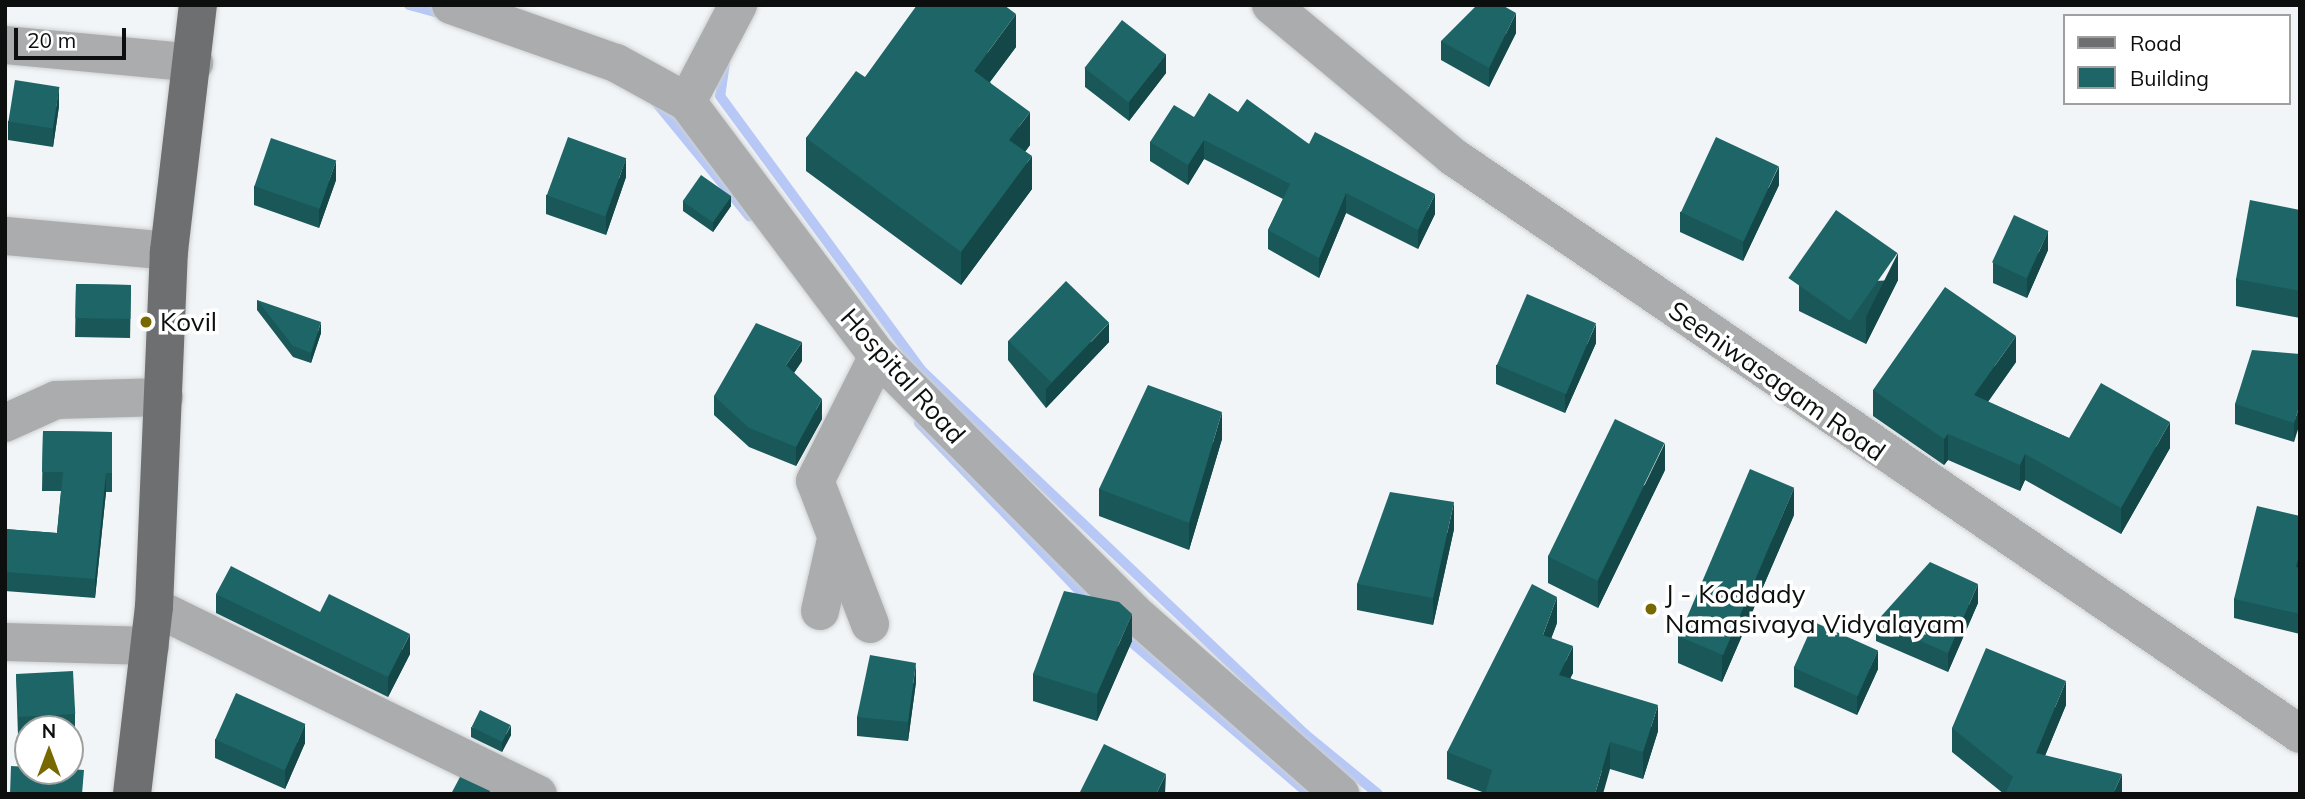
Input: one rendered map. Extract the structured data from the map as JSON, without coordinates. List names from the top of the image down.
{
  "streets": {
    "street": ["Hospital Road", "Seeniwasagam Road"]
  },
  "places": ["Kovil", "J - Koddady Namasivaya Vidyalayam"],
  "legend": ["Road", "Building"],
  "scale_bar": "20 m",
  "north": "top"
}
